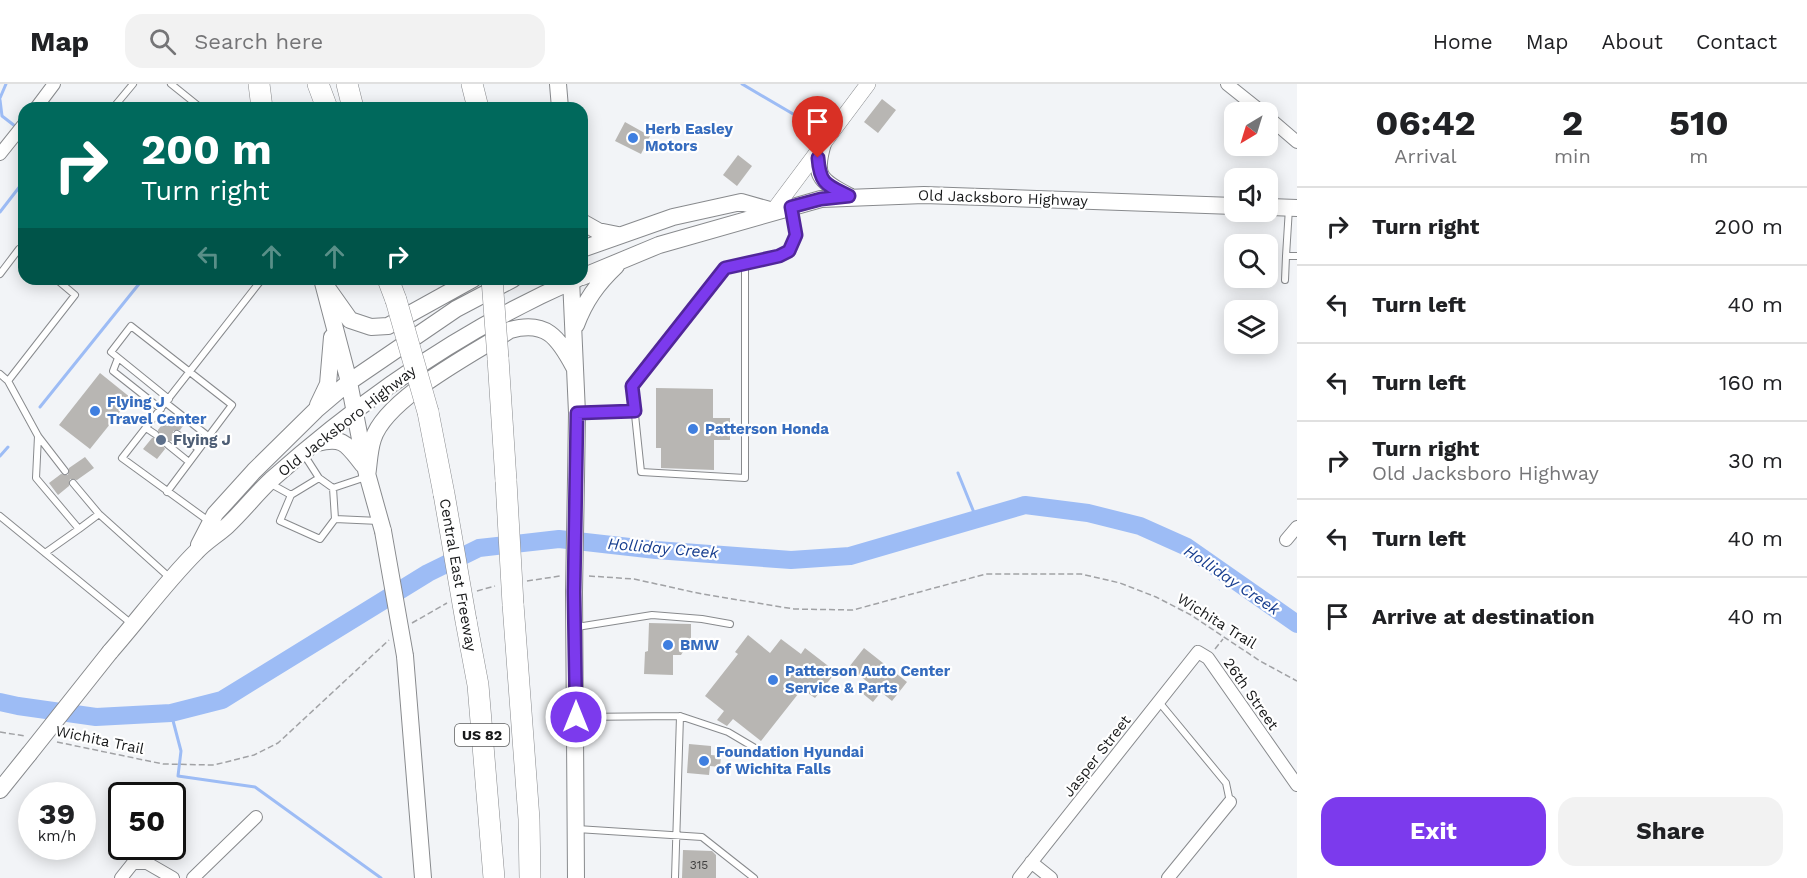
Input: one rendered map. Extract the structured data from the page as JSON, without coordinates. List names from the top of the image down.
{
  "streets": {
    "highway": ["Central East Freeway", "US 82"],
    "main road": ["Old Jacksboro Highway"],
    "street": ["26th Street", "Jasper Street"],
    "path": ["Wichita Trail"]
  },
  "crossings": [
    ["Old Jacksboro Highway", "Wichita Trail"],
    ["Central East Freeway", "US 82"],
    ["26th Street", "Jasper Street"]
  ],
  "water": ["Holliday Creek"],
  "places": [
    "Herb Easley Motors",
    "Flying J Travel Center",
    "Patterson Honda",
    "Flying J",
    "BMW",
    "Patterson Auto Center Service & Parts",
    "Foundation Hyundai of Wichita Falls"
  ],
  "house_numbers": ["315"],
  "north": "bottom left",
  "page": {
    "header": "Map",
    "search": "Search here",
    "nav": [
      "Home",
      "Map",
      "About",
      "Contact"
    ],
    "eta": [
      "06:42",
      "Arrival",
      "2",
      "min",
      "510",
      "m"
    ],
    "turn": ["200 m", "Turn right"],
    "list": [
      {
        "name": "Turn right",
        "value": "200 m"
      },
      {
        "name": "Turn left",
        "value": "40 m"
      },
      {
        "name": "Turn left",
        "value": "160 m"
      },
      {
        "name": "Turn right",
        "note": "Old Jacksboro Highway",
        "value": "30 m"
      },
      {
        "name": "Turn left",
        "value": "40 m"
      },
      {
        "name": "Arrive at destination",
        "value": "40 m"
      }
    ],
    "speed": "39 km/h",
    "limit": "50",
    "buttons": ["Exit", "Share"]
  }
}
